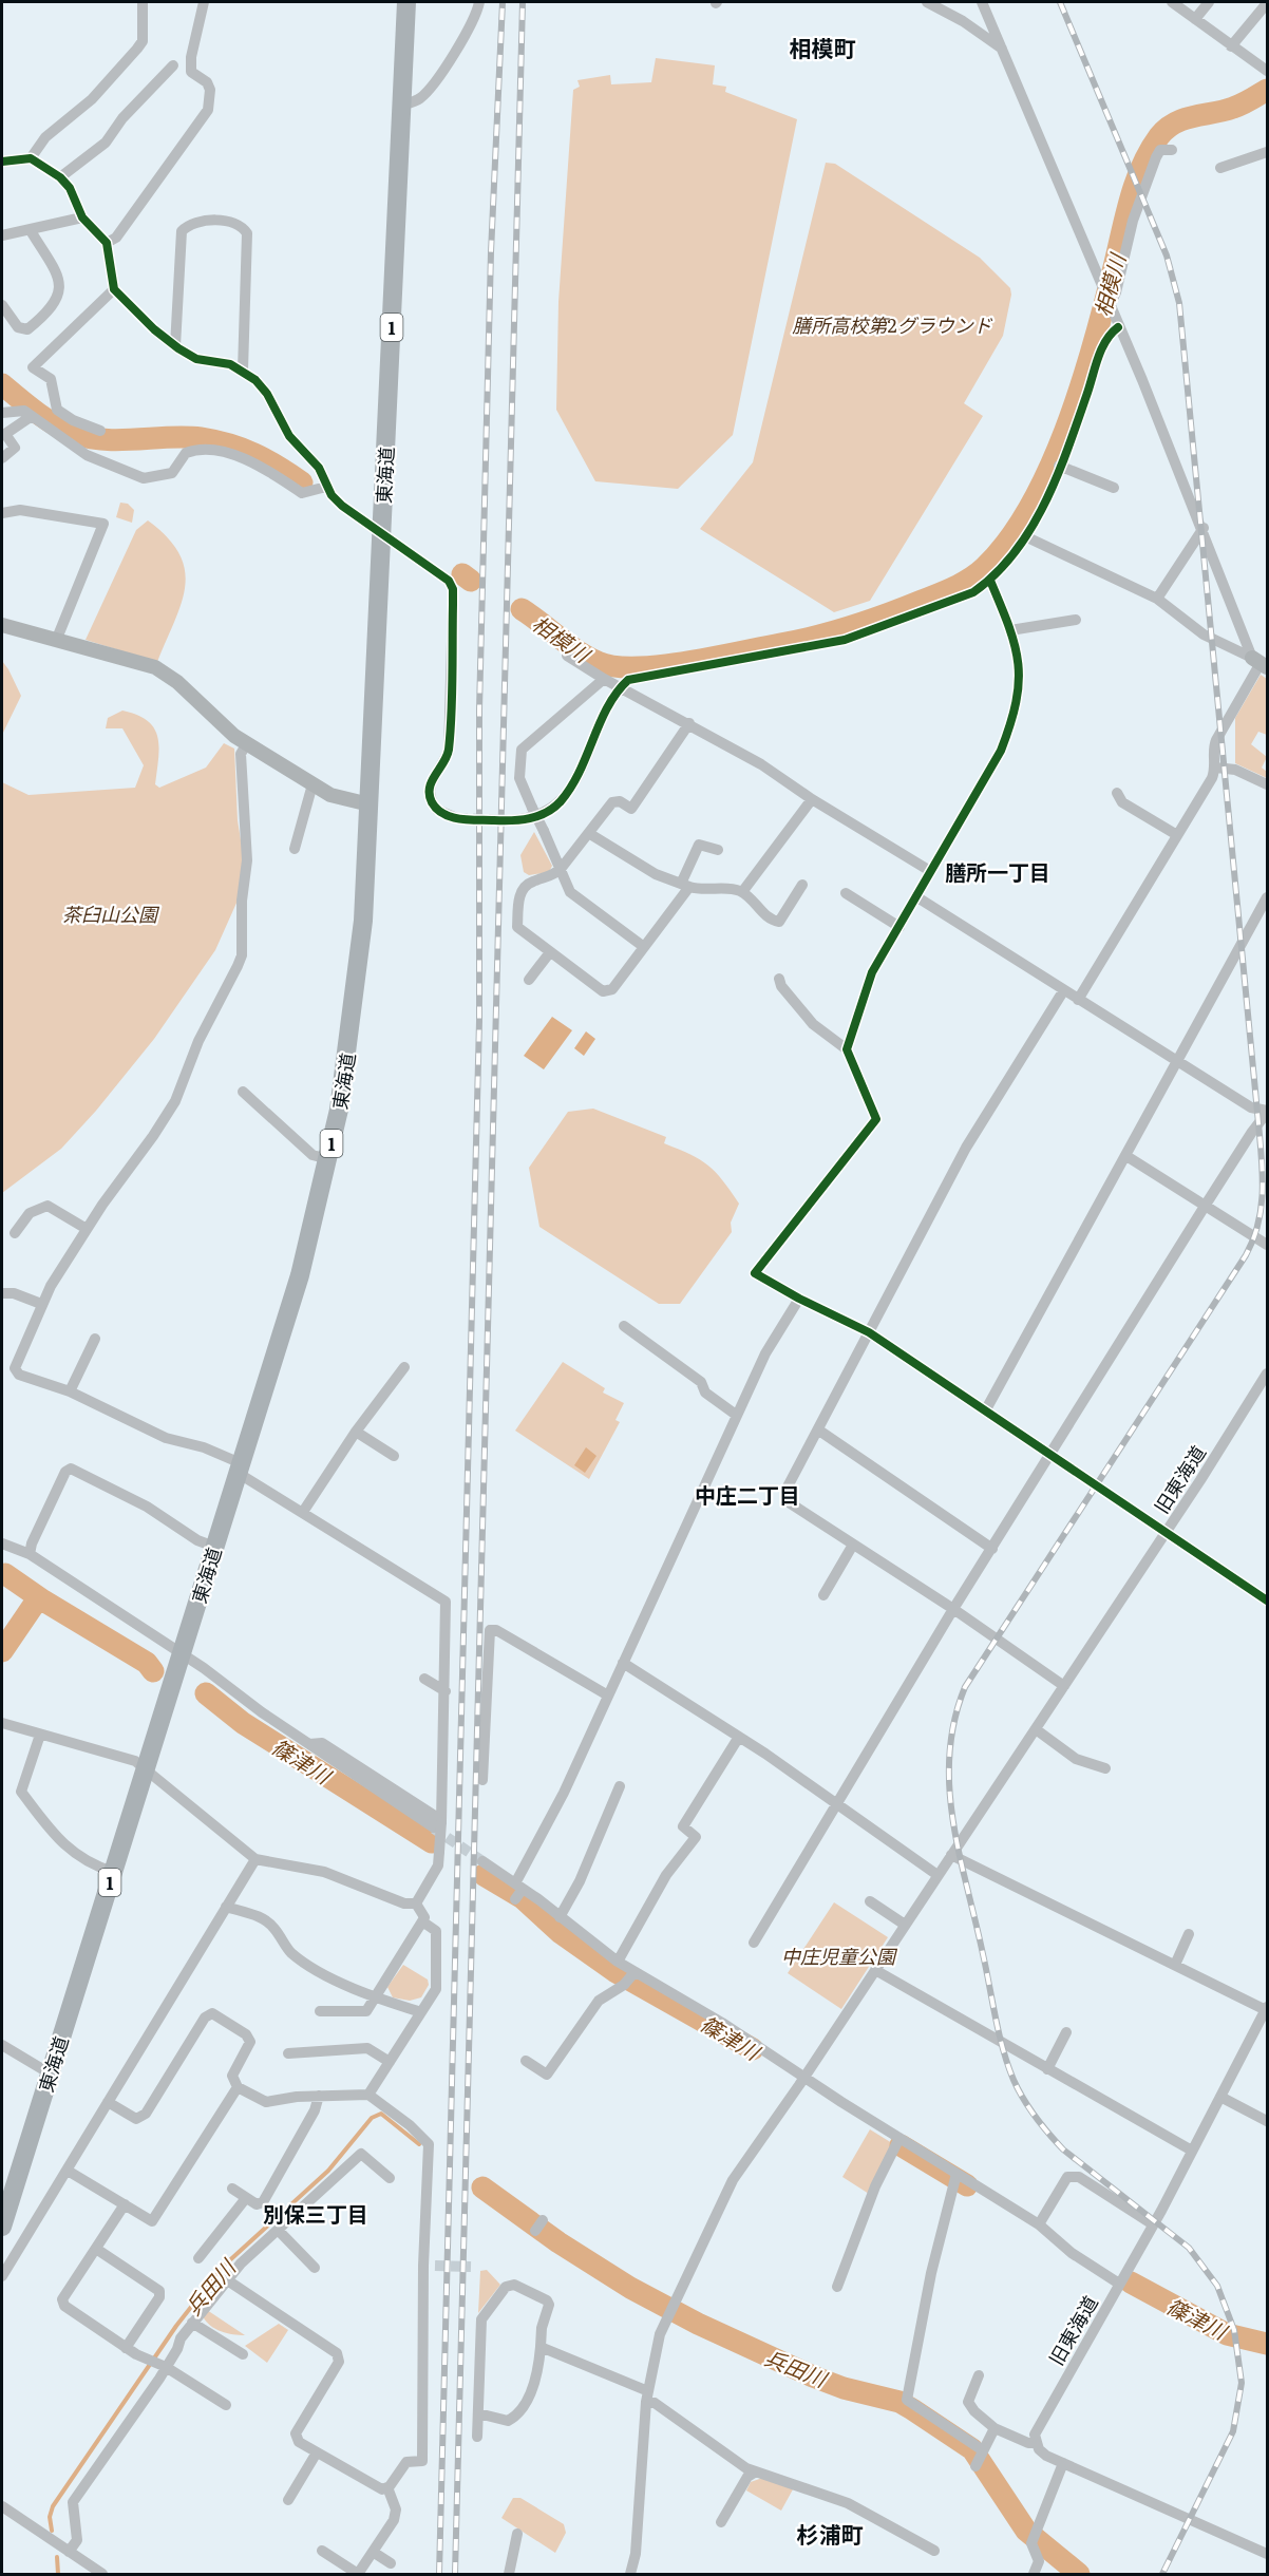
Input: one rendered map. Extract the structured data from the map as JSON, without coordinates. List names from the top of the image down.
{
  "streets": {
    "highway": ["1", "東海道"],
    "street": ["旧東海道"]
  },
  "districts": [
    "相模町",
    "膳所一丁目",
    "中庄二丁目",
    "別保三丁目",
    "杉浦町"
  ],
  "water": ["相模川", "篠津川", "兵田川"],
  "parks": ["膳所高校第2グラウンド", "茶臼山公園", "中庄児童公園"]
}
